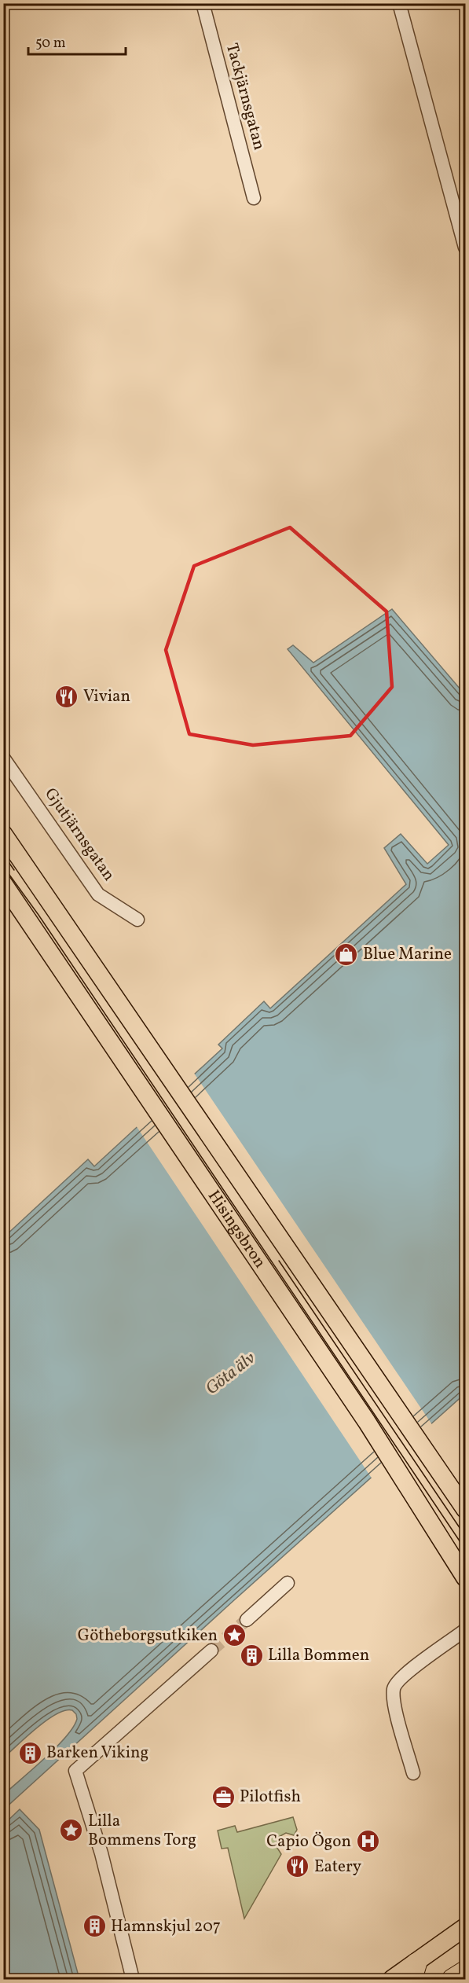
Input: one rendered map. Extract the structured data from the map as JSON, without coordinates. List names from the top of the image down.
{
  "streets": {
    "main road": ["Hisingsbron"],
    "street": ["Tackjärnsgatan", "Gjutjärnsgatan"]
  },
  "water": ["Göta älv"],
  "places": {
    "restaurant": ["Vivian", "Eatery"],
    "shop": ["Blue Marine"],
    "place": ["Götheborgsutkiken", "Lilla Bommens Torg"],
    "building": ["Lilla Bommen", "Barken Viking", "Hamnskjul 207"],
    "office": ["Pilotfish"],
    "hospital": ["Capio Ögon"]
  },
  "scale_bar": "50 m"
}
